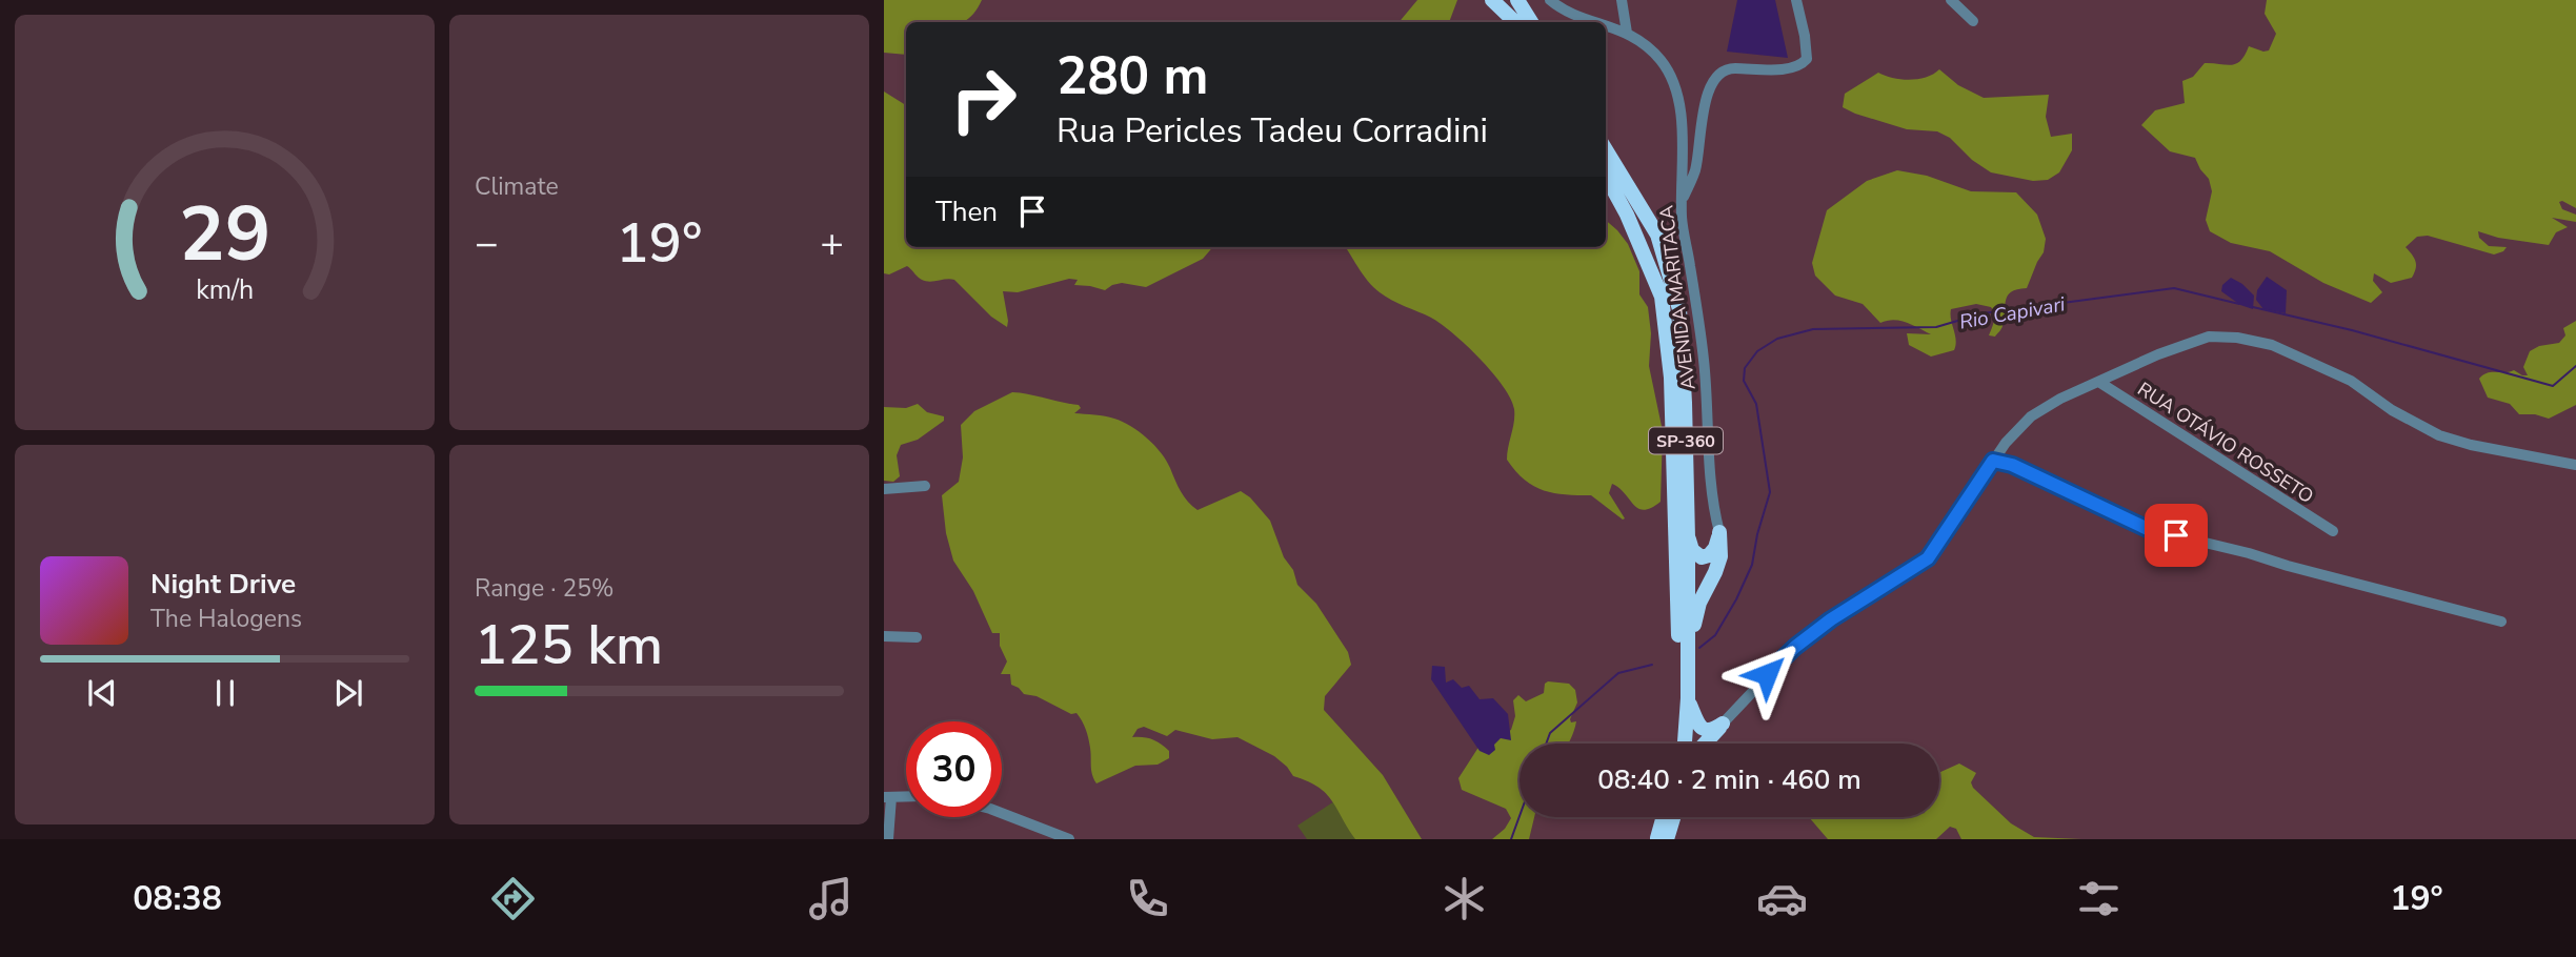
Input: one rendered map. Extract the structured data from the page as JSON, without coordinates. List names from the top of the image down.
{
  "streets": {
    "highway": ["SP-360"],
    "street": ["AVENIDA MARITACA", "RUA OTÁVIO ROSSETO"]
  },
  "water": ["Rio Capivari"],
  "page": {
    "tile": [
      "Climate",
      ["Range · 25%", "125 km"]
    ],
    "turn": ["280 m", "Rua Pericles Tadeu Corradini"],
    "then": "Then",
    "heat": ["−", "19°", "+"],
    "song": ["Night Drive", "The Halogens"],
    "limit": "30",
    "trip": "08:40 · 2 min · 460 m",
    "tabs": ["08:38", "19°"],
    "gauge": ["29", "km/h"]
  }
}
